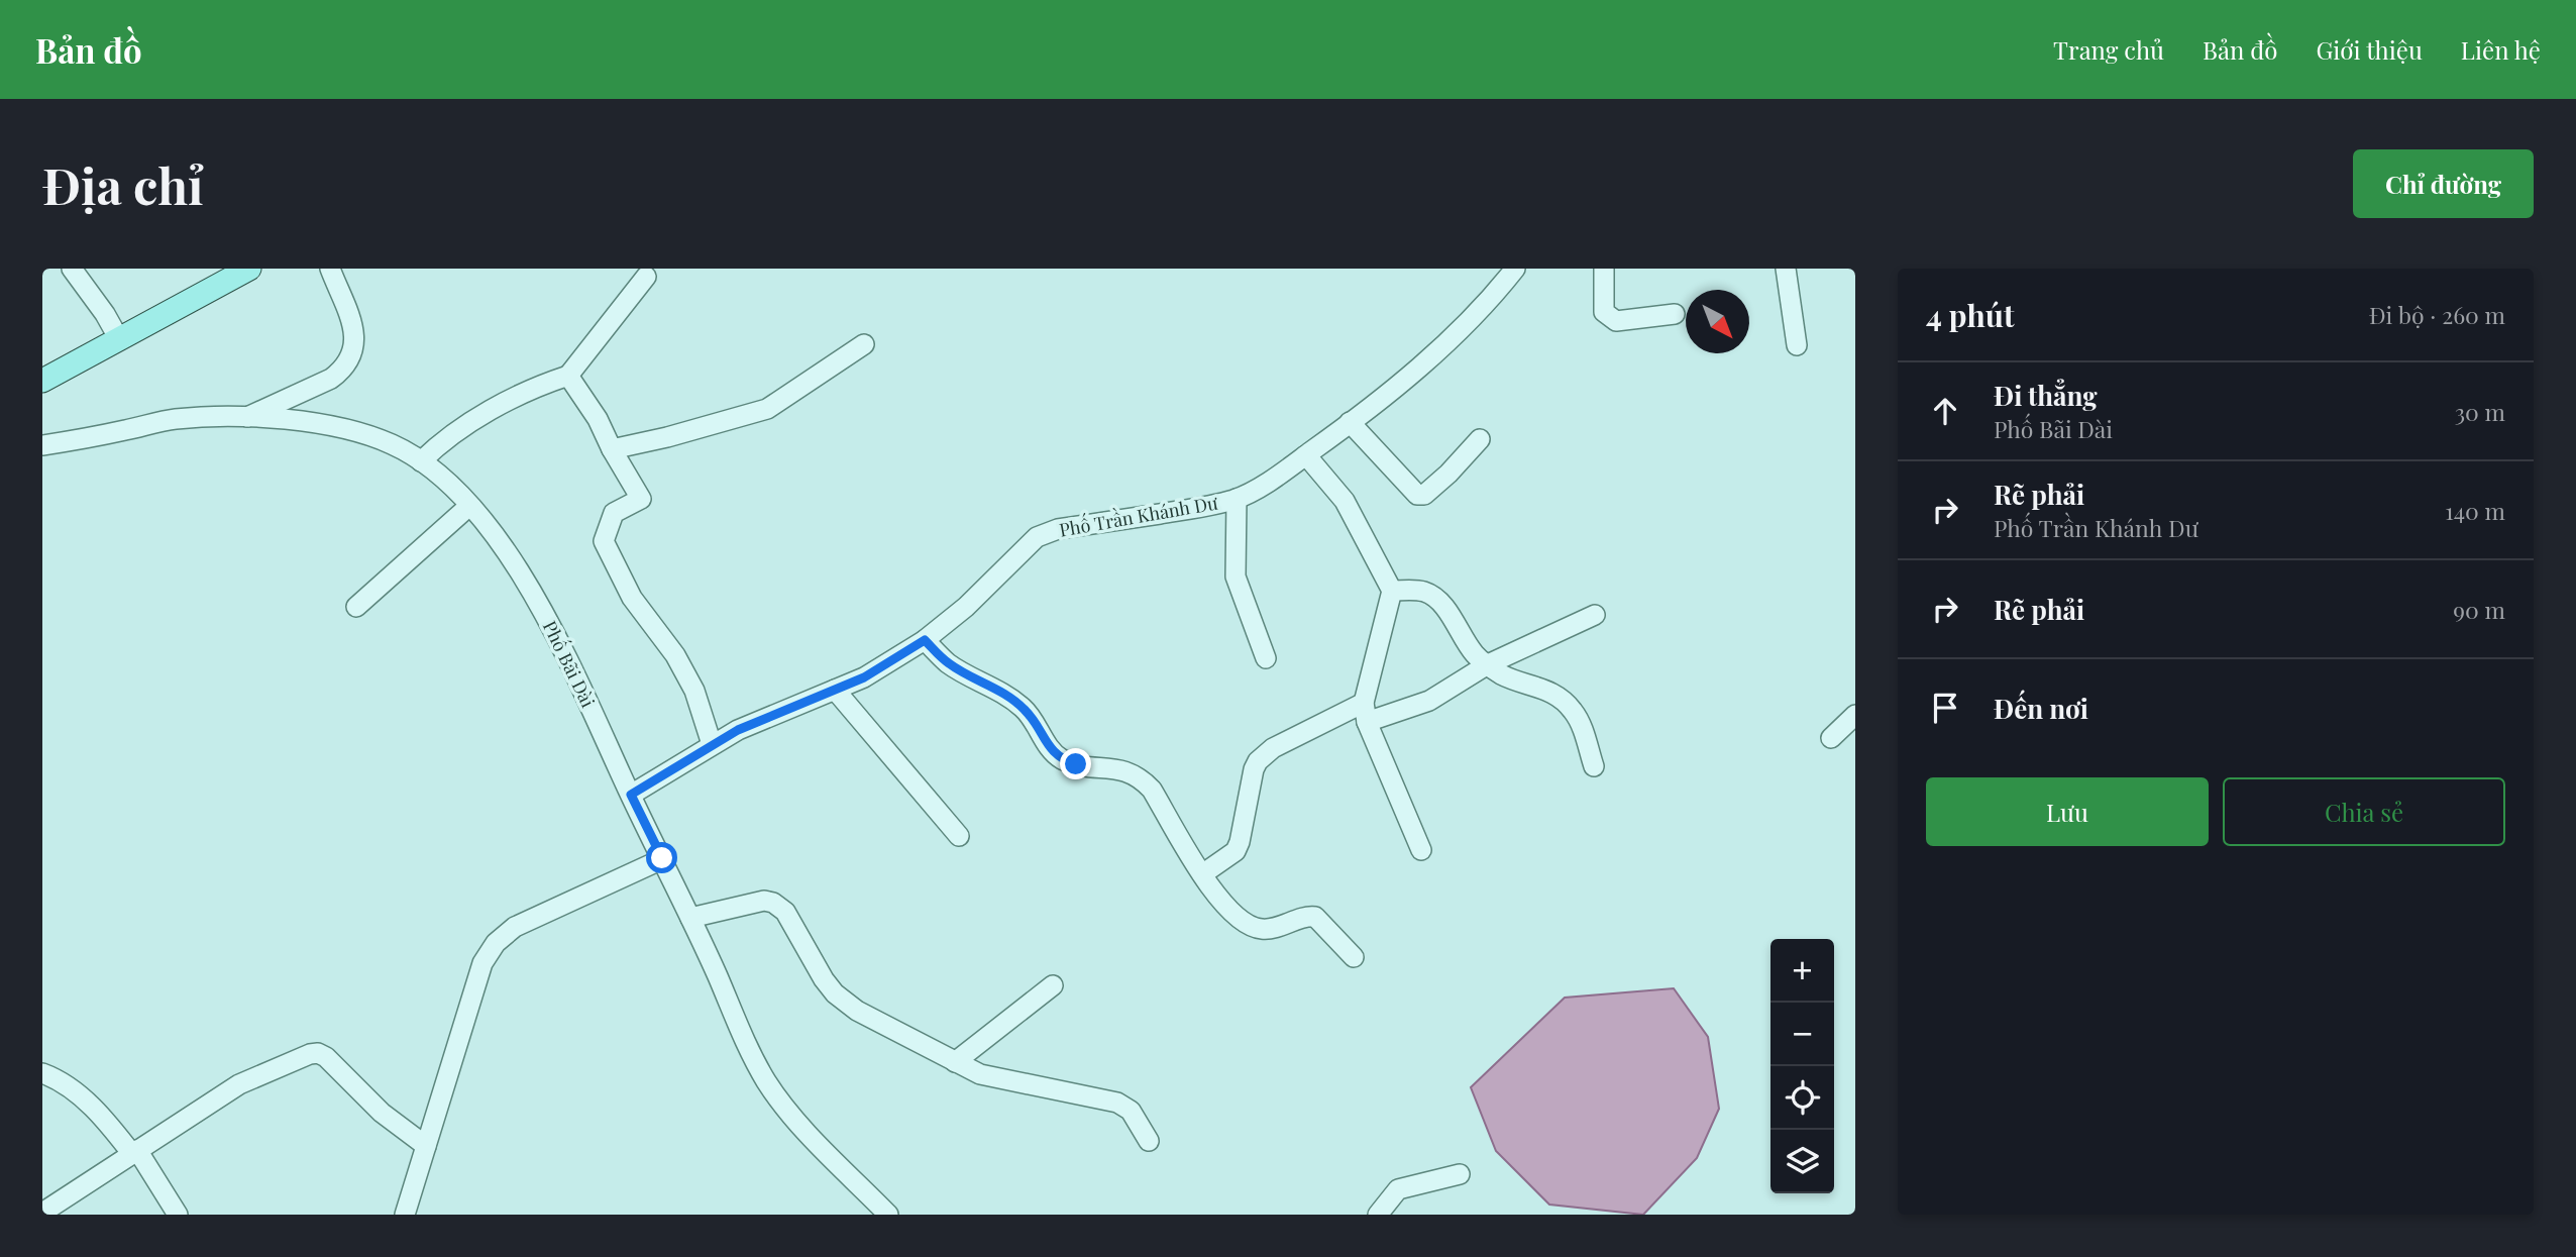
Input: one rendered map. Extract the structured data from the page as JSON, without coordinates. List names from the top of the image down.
{
  "streets": {
    "street": ["Phố Trần Khánh Dư", "Phố Bãi Dài"]
  },
  "crossings": [
    ["Phố Trần Khánh Dư", "Phố Bãi Dài"]
  ],
  "north": "bottom right",
  "page": {
    "header": "Bản đồ",
    "nav": [
      "Trang chủ",
      "Bản đồ",
      "Giới thiệu",
      "Liên hệ"
    ],
    "buttons": [
      "Chỉ đường",
      ["Lưu", "Chia sẻ"]
    ],
    "title": "Địa chỉ",
    "heading": ["4 phút", "Đi bộ · 260 m"],
    "list": [
      ["Đi thẳng", "Phố Bãi Dài", "30 m"],
      ["Rẽ phải", "Phố Trần Khánh Dư", "140 m"],
      ["Rẽ phải", "90 m"],
      "Đến nơi"
    ],
    "map_buttons": ["+", "−"]
  }
}
